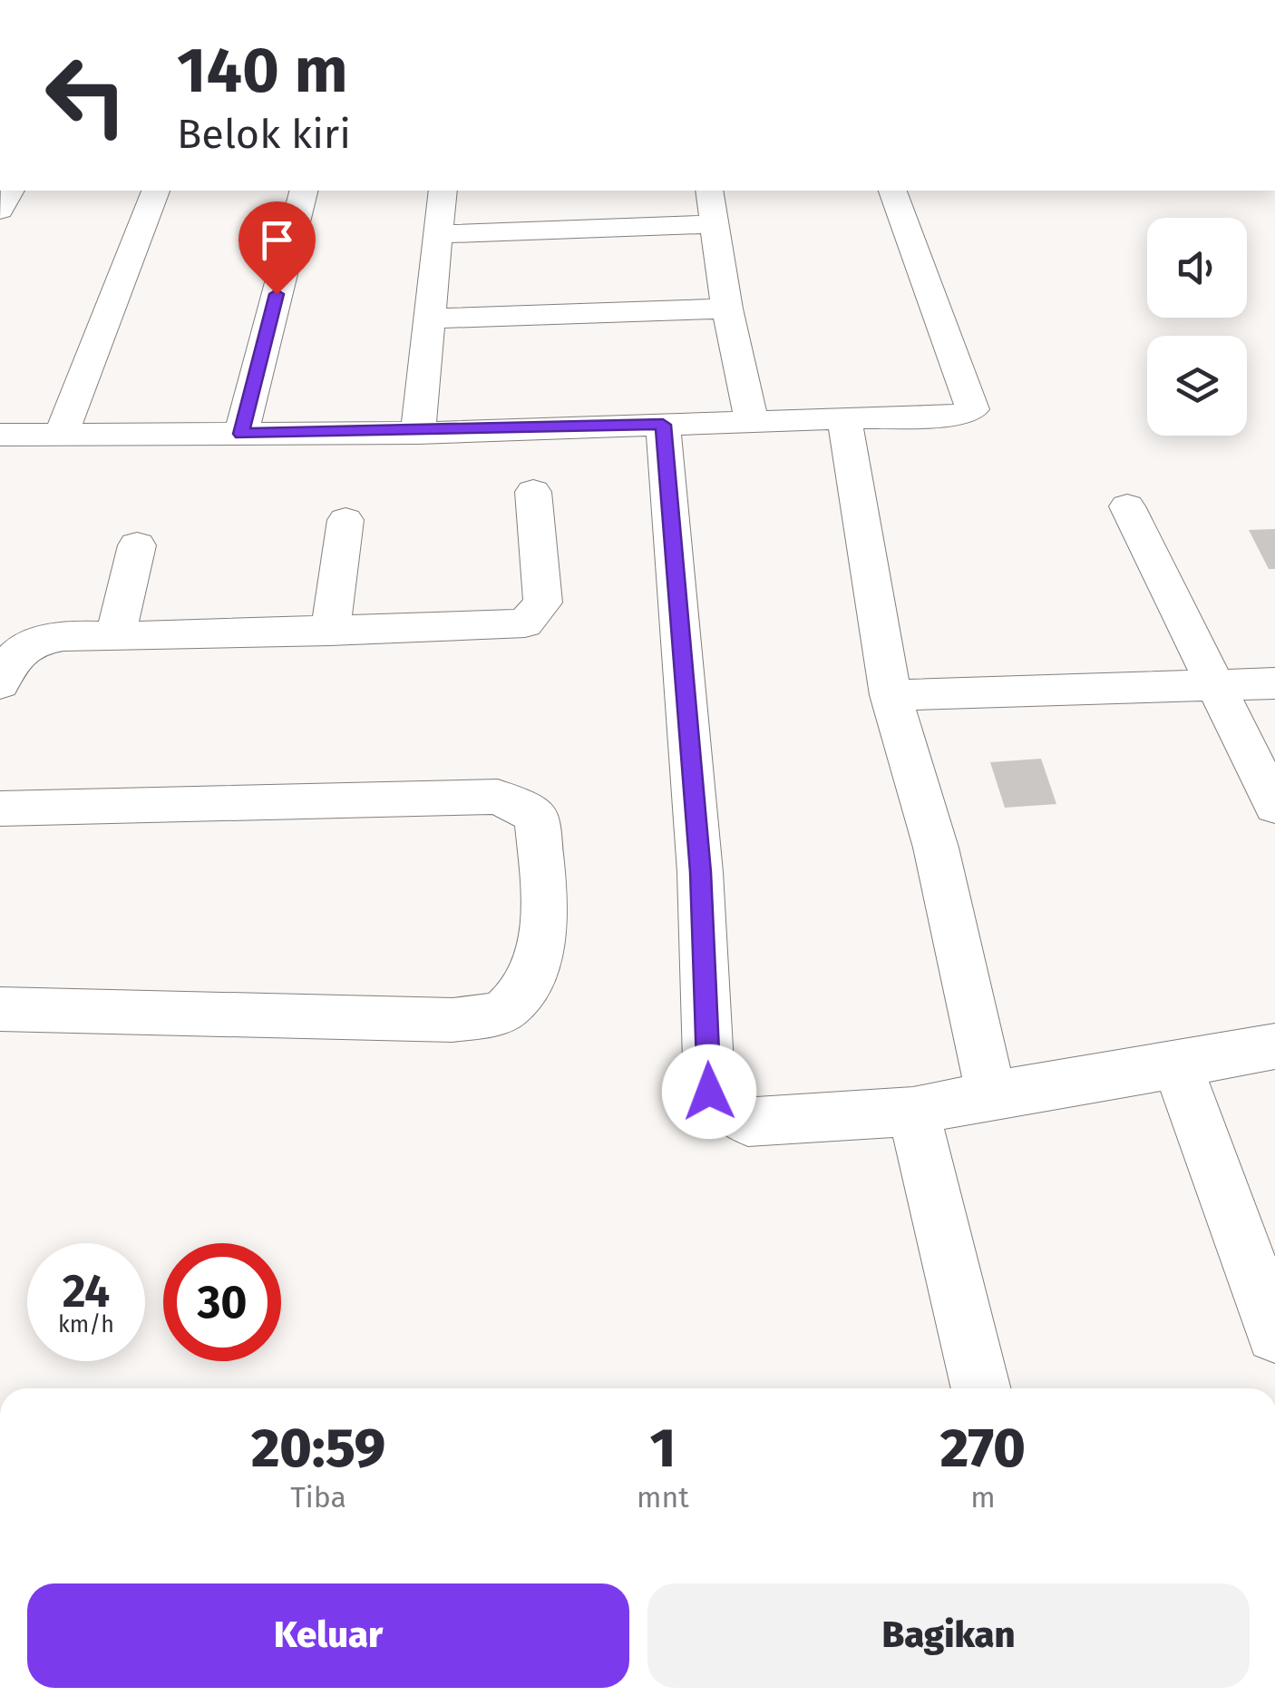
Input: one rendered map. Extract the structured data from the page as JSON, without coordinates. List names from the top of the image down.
{
  "page": {
    "turn": ["140 m", "Belok kiri"],
    "speed": "24 km/h",
    "limit": "30",
    "eta": [
      "20:59",
      "Tiba",
      "1",
      "mnt",
      "270",
      "m"
    ],
    "buttons": ["Keluar", "Bagikan"]
  }
}
